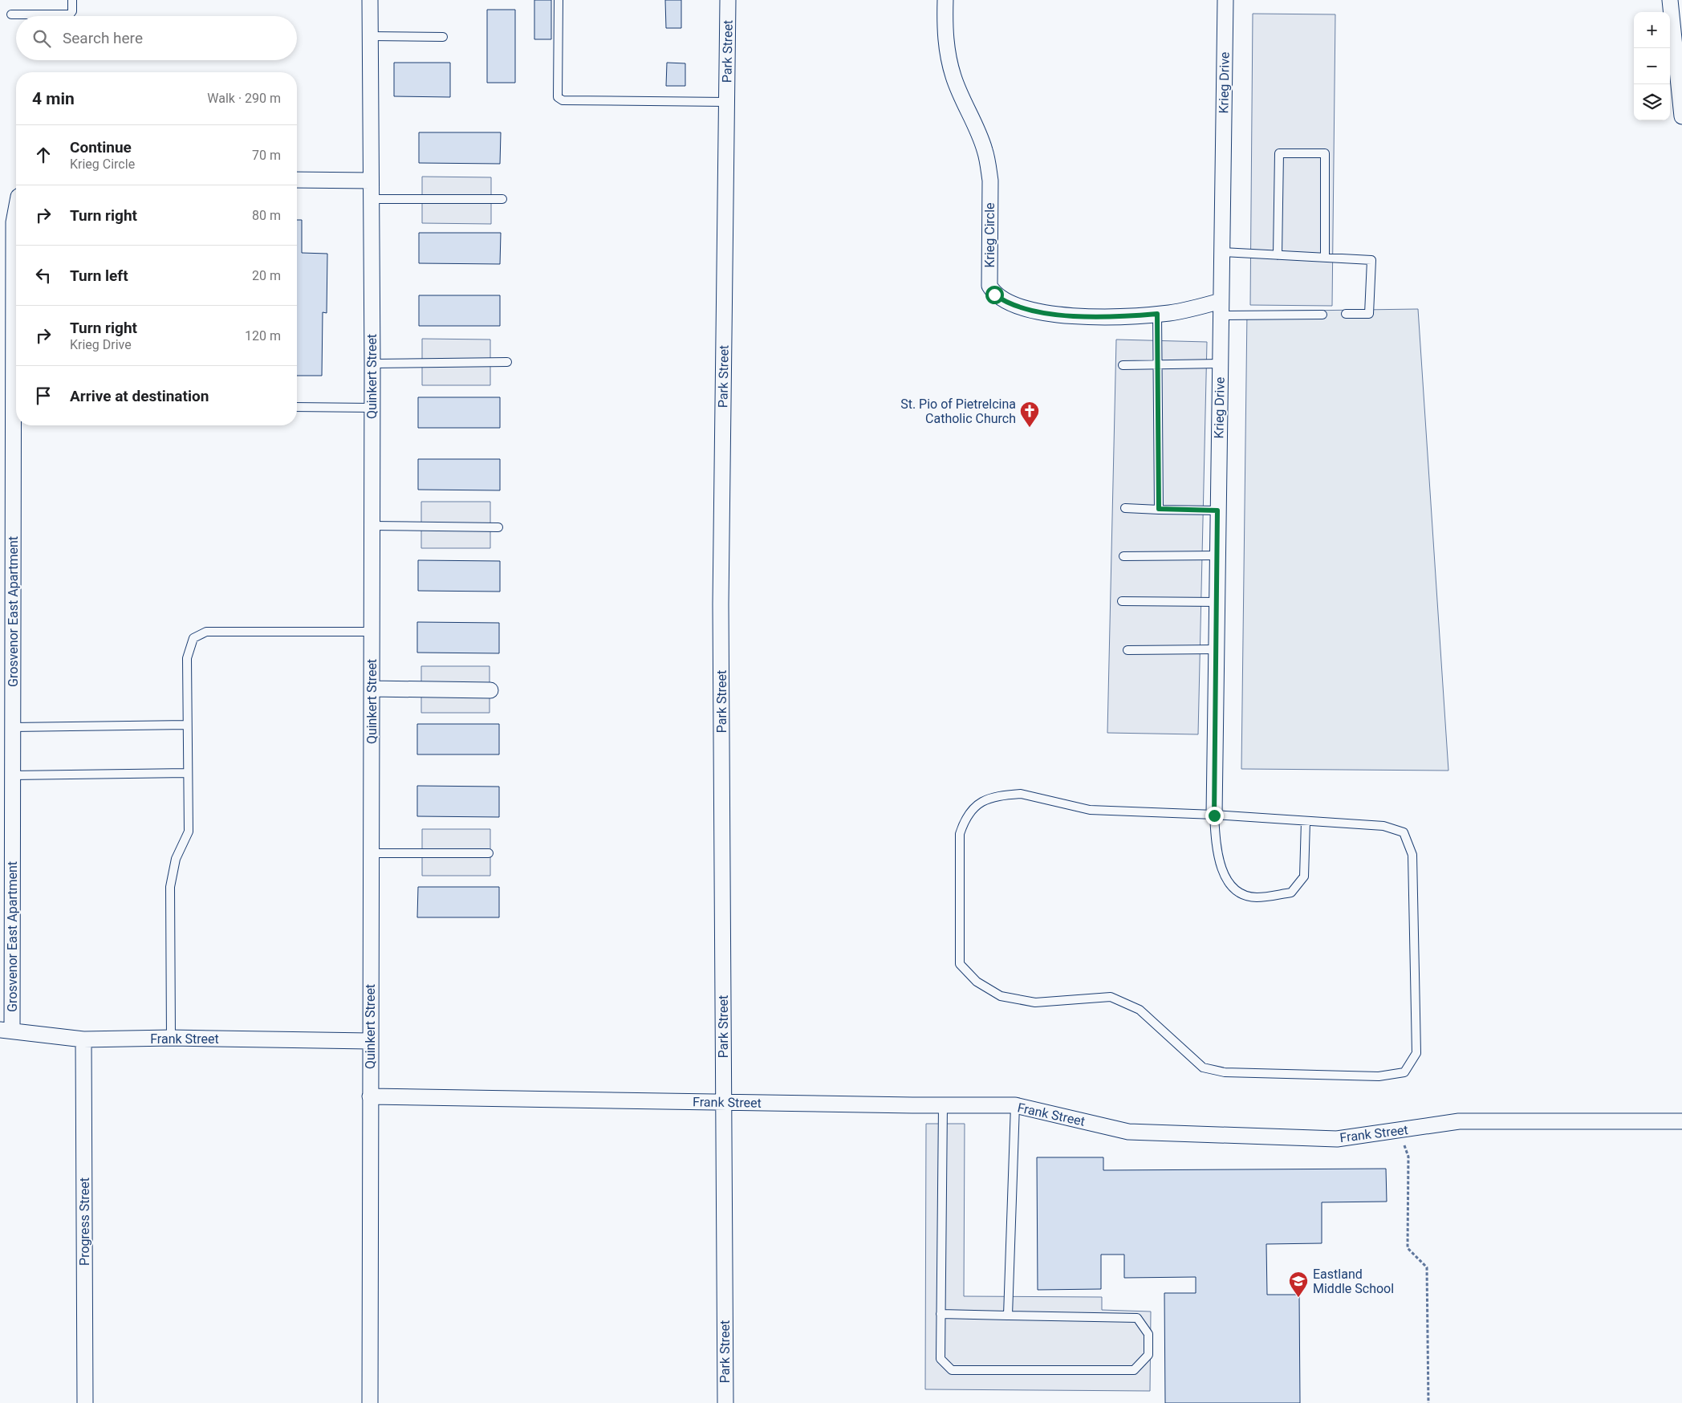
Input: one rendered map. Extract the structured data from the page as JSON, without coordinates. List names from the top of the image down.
{
  "streets": {
    "street": [
      "Park Street",
      "Krieg Drive",
      "Krieg Circle",
      "Quinkert Street",
      "Grosvenor East Apartment",
      "Frank Street",
      "Progress Street"
    ]
  },
  "crossings": [
    ["Park Street", "Frank Street"],
    ["Krieg Drive", "Krieg Circle"],
    ["Quinkert Street", "Frank Street"],
    ["Grosvenor East Apartment", "Frank Street"],
    ["Frank Street", "Progress Street"]
  ],
  "places": {
    "church": ["St. Pio of Pietrelcina Catholic Church"],
    "school or university": ["Eastland Middle School"]
  },
  "page": {
    "map_buttons": ["+", "−"],
    "search": "Search here",
    "heading": ["4 min", "Walk · 290 m"],
    "list": [
      ["Continue", "Krieg Circle", "70 m"],
      ["Turn right", "80 m"],
      ["Turn left", "20 m"],
      ["Turn right", "Krieg Drive", "120 m"],
      "Arrive at destination"
    ]
  }
}
